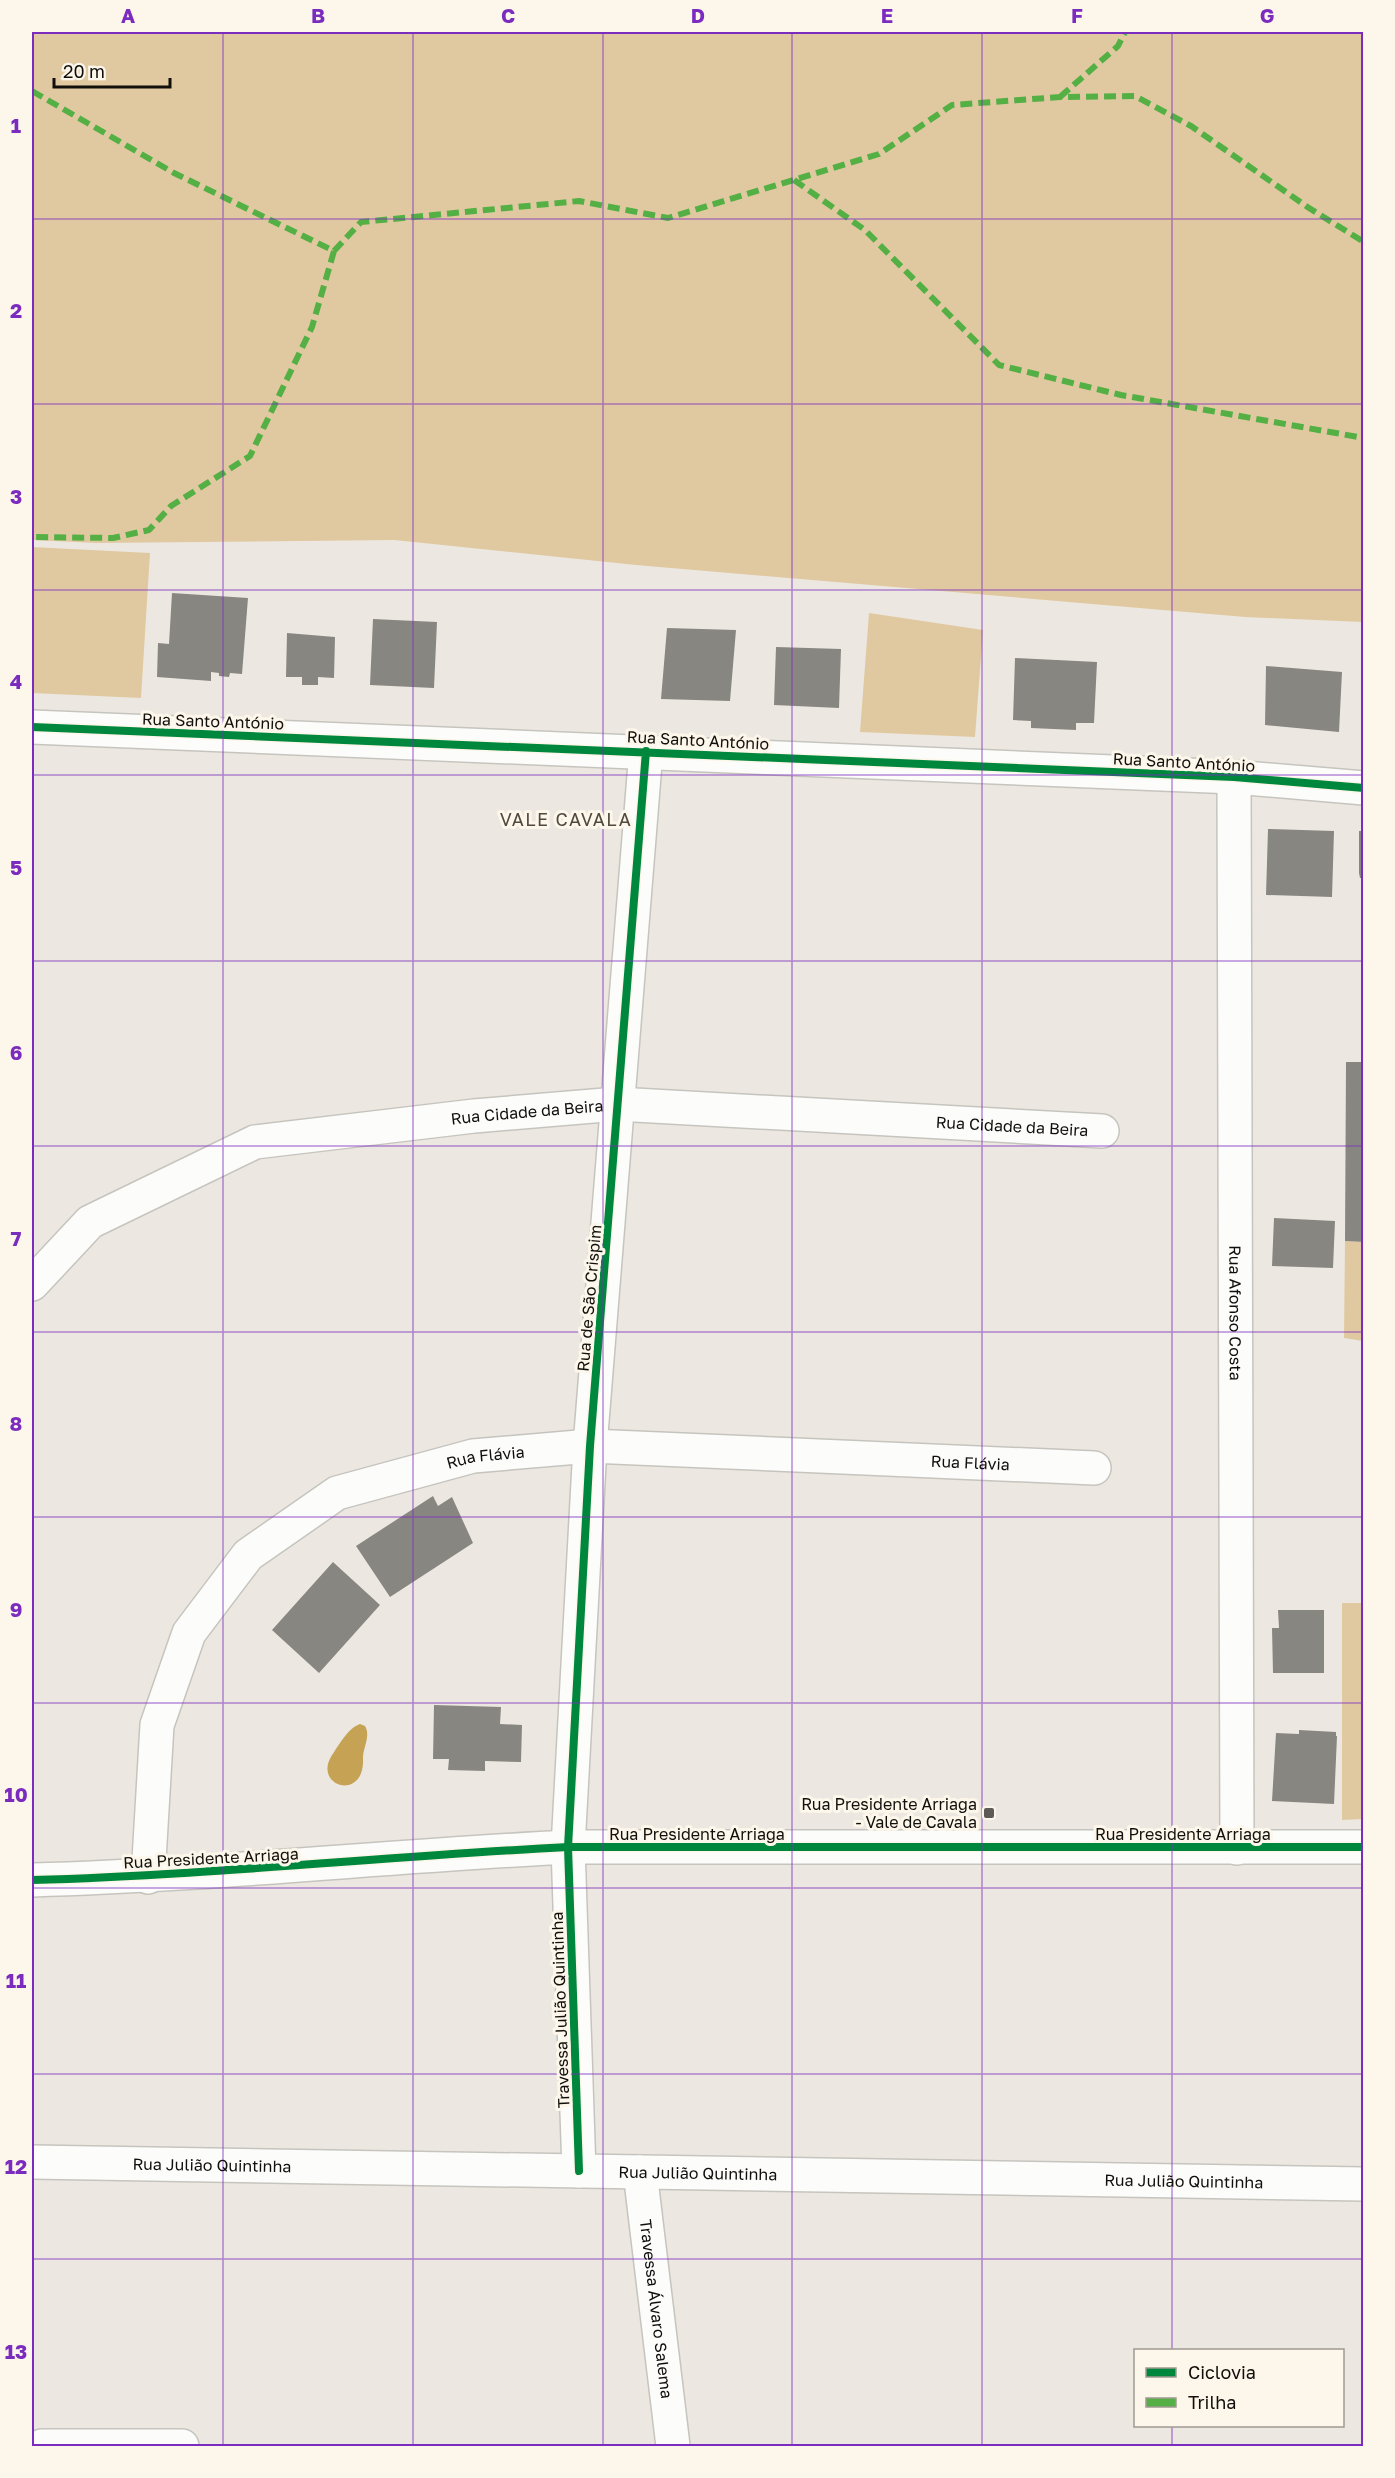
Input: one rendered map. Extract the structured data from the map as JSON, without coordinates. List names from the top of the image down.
{
  "streets": {
    "street": [
      "Rua Santo António",
      "Rua Cidade da Beira",
      "Rua de São Crispim",
      "Rua Afonso Costa",
      "Rua Flávia",
      "Rua Presidente Arriaga",
      "Travessa Julião Quintinha",
      "Rua Julião Quintinha",
      "Travessa Álvaro Salema"
    ]
  },
  "crossings": [
    ["Rua Santo António", "Rua de São Crispim"],
    ["Rua Santo António", "Rua Afonso Costa"],
    ["Rua Cidade da Beira", "Rua de São Crispim"],
    ["Rua de São Crispim", "Rua Flávia"],
    ["Rua de São Crispim", "Rua Presidente Arriaga"],
    ["Rua de São Crispim", "Travessa Julião Quintinha"],
    ["Rua Afonso Costa", "Rua Presidente Arriaga"],
    ["Rua Flávia", "Rua Presidente Arriaga"],
    ["Rua Presidente Arriaga", "Travessa Julião Quintinha"],
    ["Travessa Julião Quintinha", "Rua Julião Quintinha"],
    ["Rua Julião Quintinha", "Travessa Álvaro Salema"]
  ],
  "districts": ["VALE CAVALA"],
  "places": {
    "transit": ["Rua Presidente Arriaga - Vale de Cavala"]
  },
  "legend": ["Ciclovia", "Trilha"],
  "scale_bar": "20 m",
  "grid": {
    "columns": [
      "A",
      "B",
      "C",
      "D",
      "E",
      "F",
      "G"
    ],
    "rows": [
      "1",
      "2",
      "3",
      "4",
      "5",
      "6",
      "7",
      "8",
      "9",
      "10",
      "11",
      "12",
      "13"
    ]
  }
}
